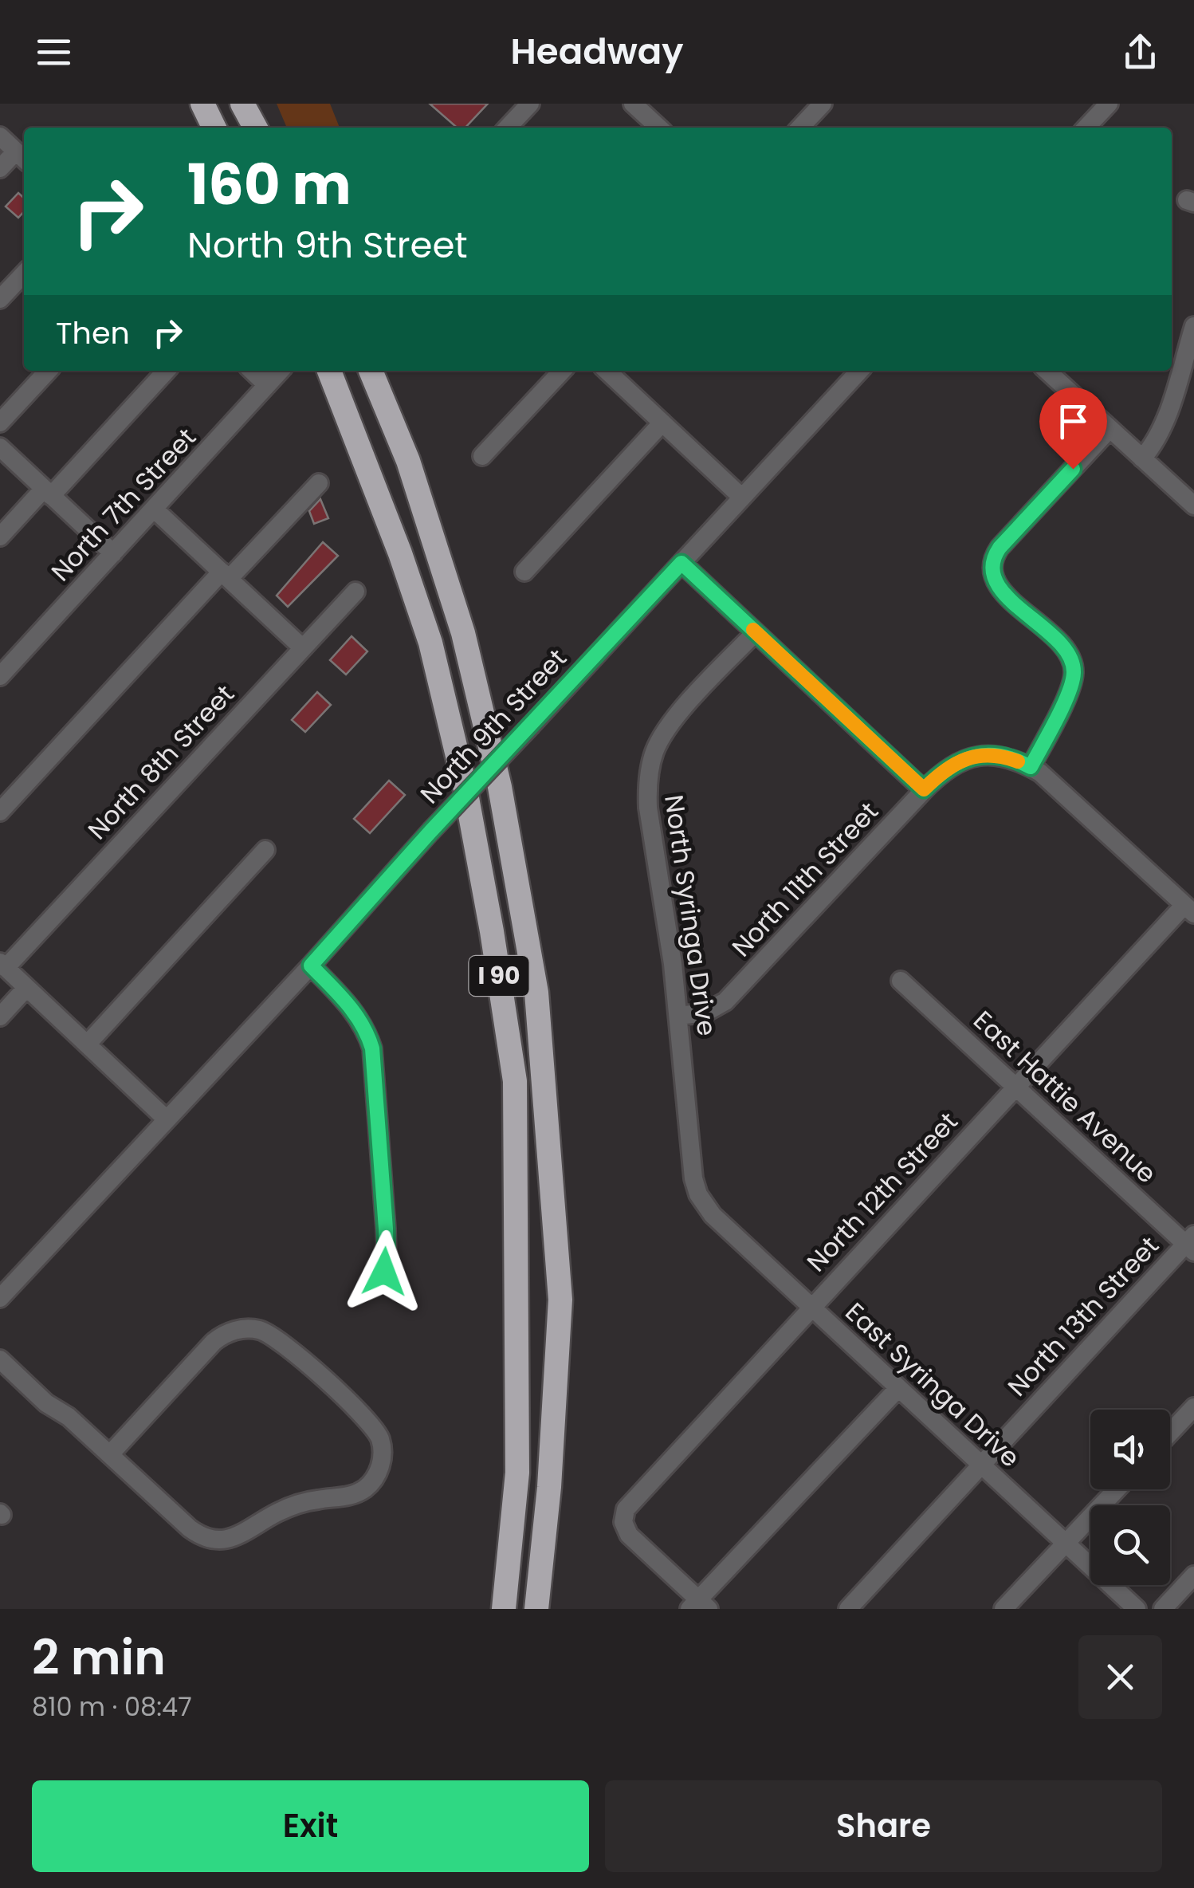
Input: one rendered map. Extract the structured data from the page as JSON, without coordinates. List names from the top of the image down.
{
  "streets": {
    "highway": ["I 90"],
    "street": [
      "North 7th Street",
      "North 9th Street",
      "North 8th Street",
      "North 11th Street",
      "North Syringa Drive",
      "East Hattie Avenue",
      "North 12th Street",
      "North 13th Street",
      "East Syringa Drive"
    ]
  },
  "crossings": [
    ["North 11th Street", "North Syringa Drive"],
    ["North 11th Street", "North 12th Street"],
    ["North Syringa Drive", "East Syringa Drive"],
    ["East Hattie Avenue", "North 12th Street"],
    ["East Hattie Avenue", "North 13th Street"],
    ["North 12th Street", "East Syringa Drive"],
    ["North 13th Street", "East Syringa Drive"]
  ],
  "page": {
    "header": "Headway",
    "turn": ["160 m", "North 9th Street"],
    "then": "Then",
    "heading": ["2 min", "810 m · 08:47"],
    "buttons": ["Exit", "Share"]
  }
}
